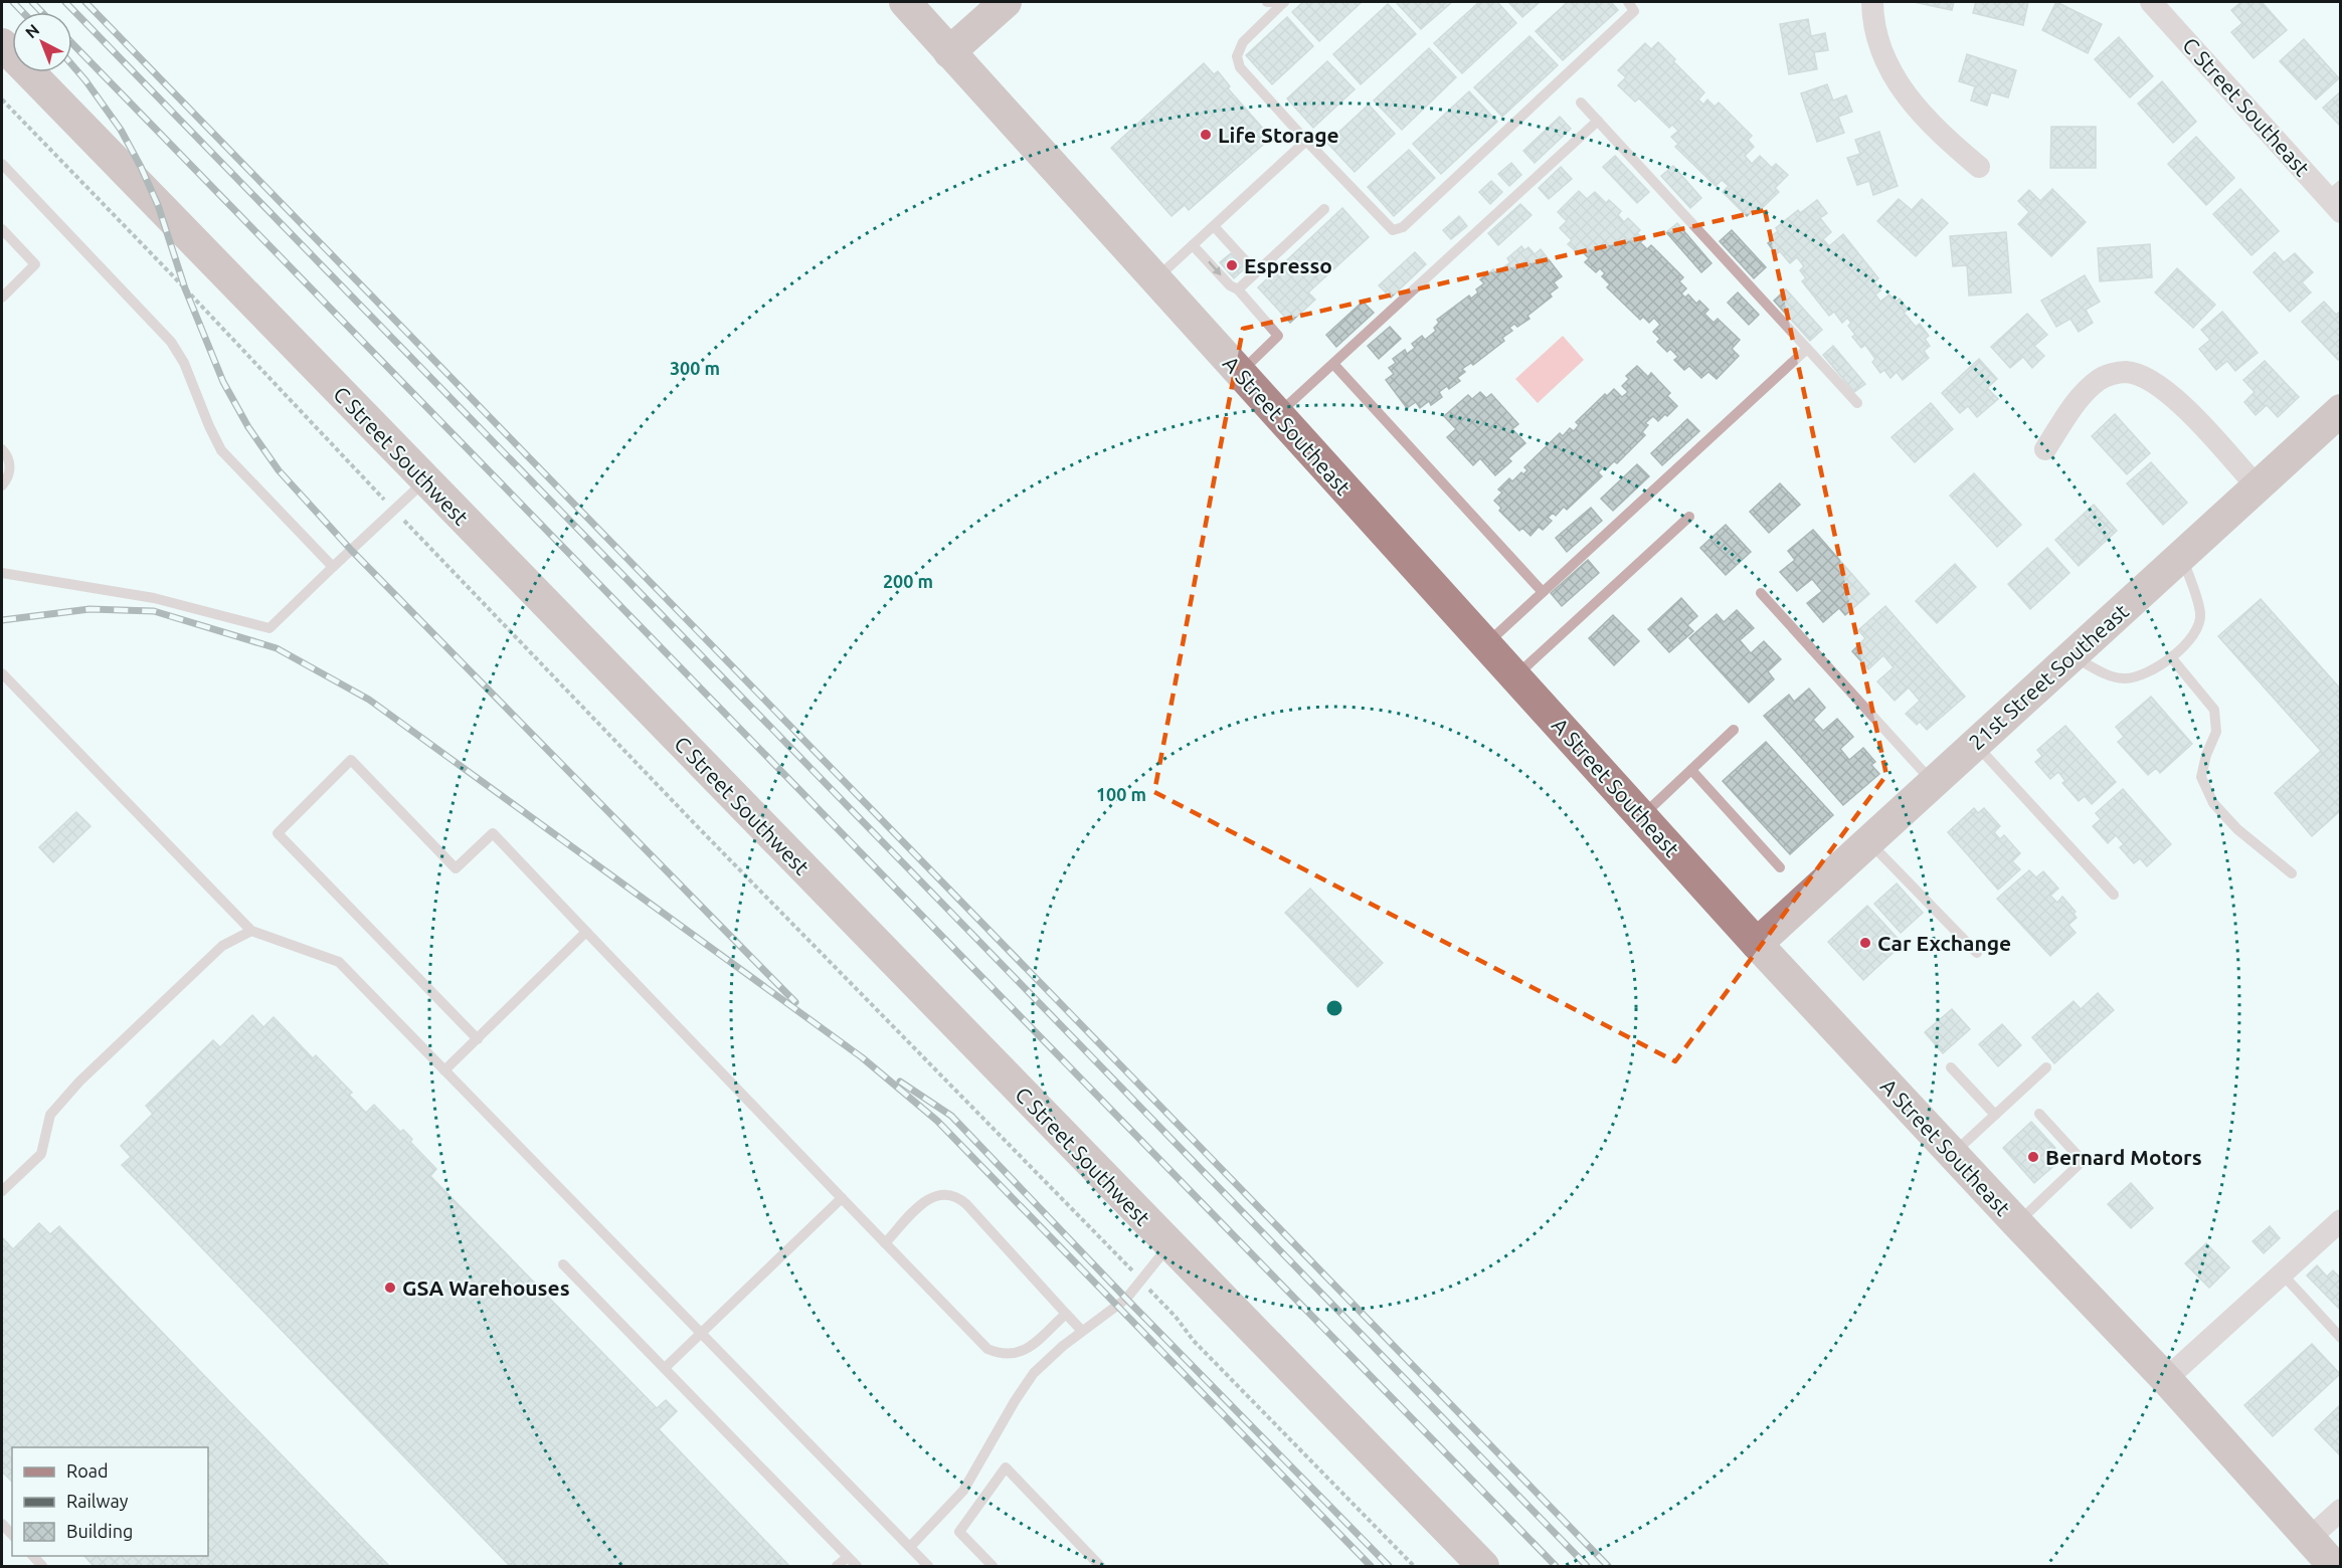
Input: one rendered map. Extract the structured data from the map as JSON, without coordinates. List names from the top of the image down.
{
  "streets": {
    "main road": ["A Street Southeast", "C Street Southwest", "21st Street Southeast"],
    "street": ["C Street Southeast"]
  },
  "crossings": [
    ["A Street Southeast", "21st Street Southeast"]
  ],
  "places": [
    "Life Storage",
    "Espresso",
    "Car Exchange",
    "Bernard Motors",
    "GSA Warehouses"
  ],
  "legend": ["Road", "Railway", "Building"],
  "north": "top left",
  "rings": ["300 m", "200 m", "100 m"]
}
